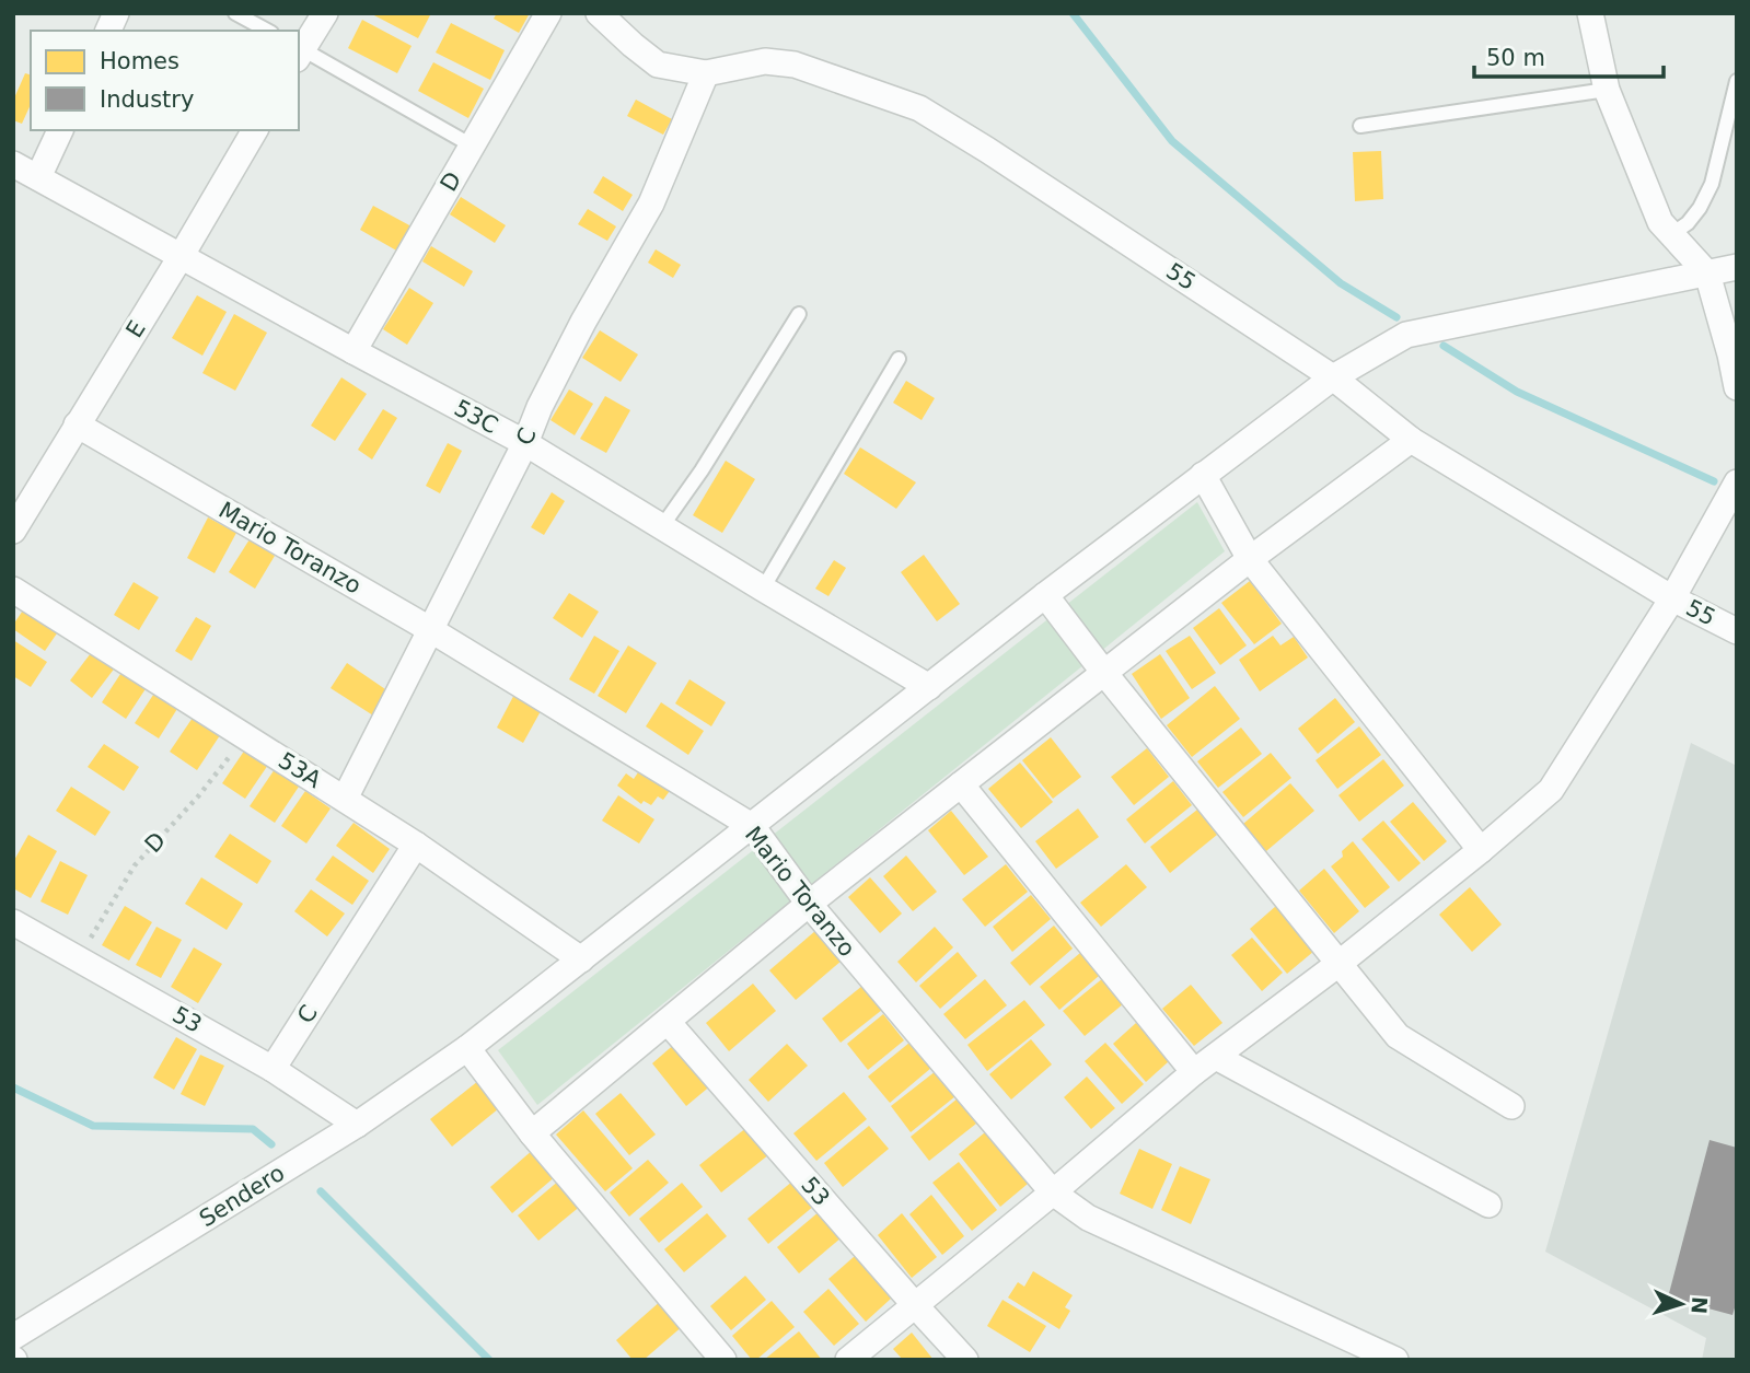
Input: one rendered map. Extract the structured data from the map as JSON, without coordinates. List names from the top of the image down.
{
  "streets": {
    "street": [
      "D",
      "55",
      "E",
      "53C",
      "C",
      "Mario Toranzo",
      "53A",
      "53",
      "Sendero"
    ]
  },
  "crossings": [
    ["D", "53C"],
    ["D", "53A"],
    ["D", "53"],
    ["55", "C"],
    ["55", "Sendero"],
    ["E", "53C"],
    ["E", "Mario Toranzo"],
    ["53C", "C"],
    ["53C", "Sendero"],
    ["C", "Mario Toranzo"],
    ["C", "53A"],
    ["C", "53"],
    ["Mario Toranzo", "Sendero"],
    ["53A", "Sendero"],
    ["53", "Sendero"]
  ],
  "legend": ["Homes", "Industry"],
  "scale_bar": "50 m",
  "north": "right"
}
